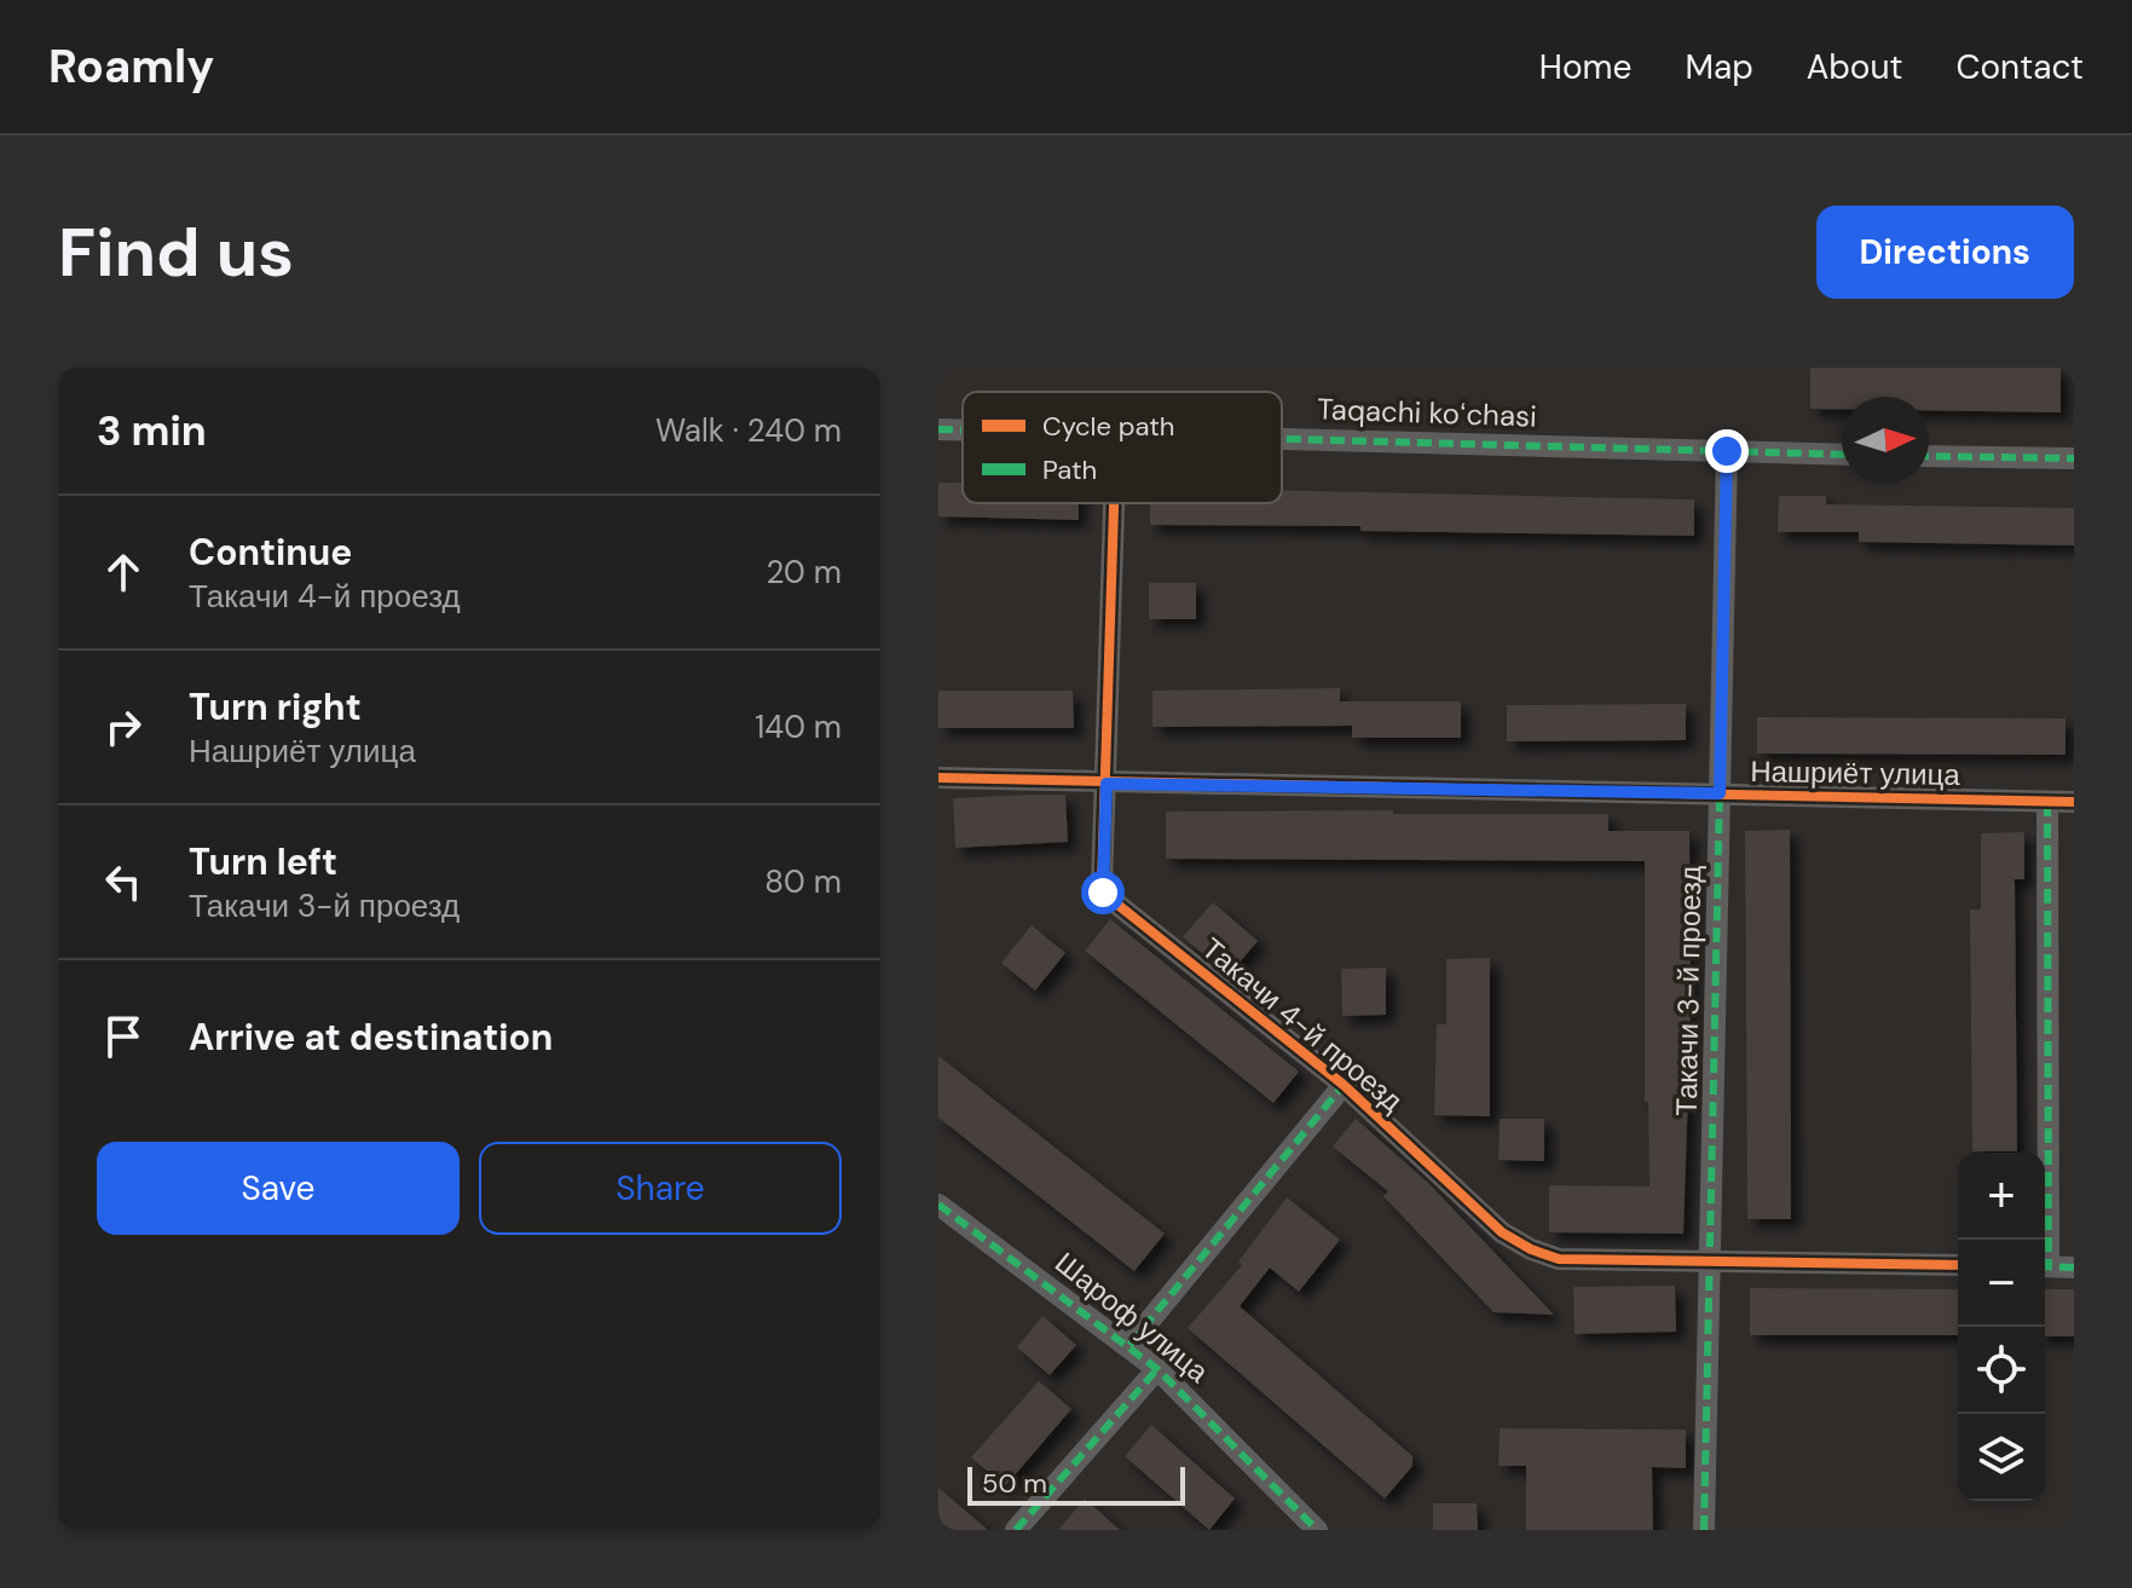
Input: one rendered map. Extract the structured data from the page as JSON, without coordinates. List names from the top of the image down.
{
  "streets": {
    "street": [
      "Taqachi koʻchasi",
      "Нашриёт улица",
      "Такачи 3-й проезд",
      "Такачи 4-й проезд",
      "Шароф улица"
    ]
  },
  "crossings": [
    ["Taqachi koʻchasi", "Такачи 3-й проезд"],
    ["Нашриёт улица", "Такачи 3-й проезд"],
    ["Нашриёт улица", "Такачи 4-й проезд"],
    ["Такачи 3-й проезд", "Такачи 4-й проезд"]
  ],
  "legend": ["Cycle path", "Path"],
  "scale_bar": "50 m",
  "north": "right",
  "page": {
    "header": "Roamly",
    "nav": [
      "Home",
      "Map",
      "About",
      "Contact"
    ],
    "buttons": [
      "Directions",
      ["Save", "Share"]
    ],
    "title": "Find us",
    "heading": ["3 min", "Walk · 240 m"],
    "list": [
      ["Continue", "Такачи 4-й проезд", "20 m"],
      ["Turn right", "Нашриёт улица", "140 m"],
      ["Turn left", "Такачи 3-й проезд", "80 m"],
      "Arrive at destination"
    ],
    "map_buttons": ["+", "−"],
    "scale": "50 m"
  }
}
